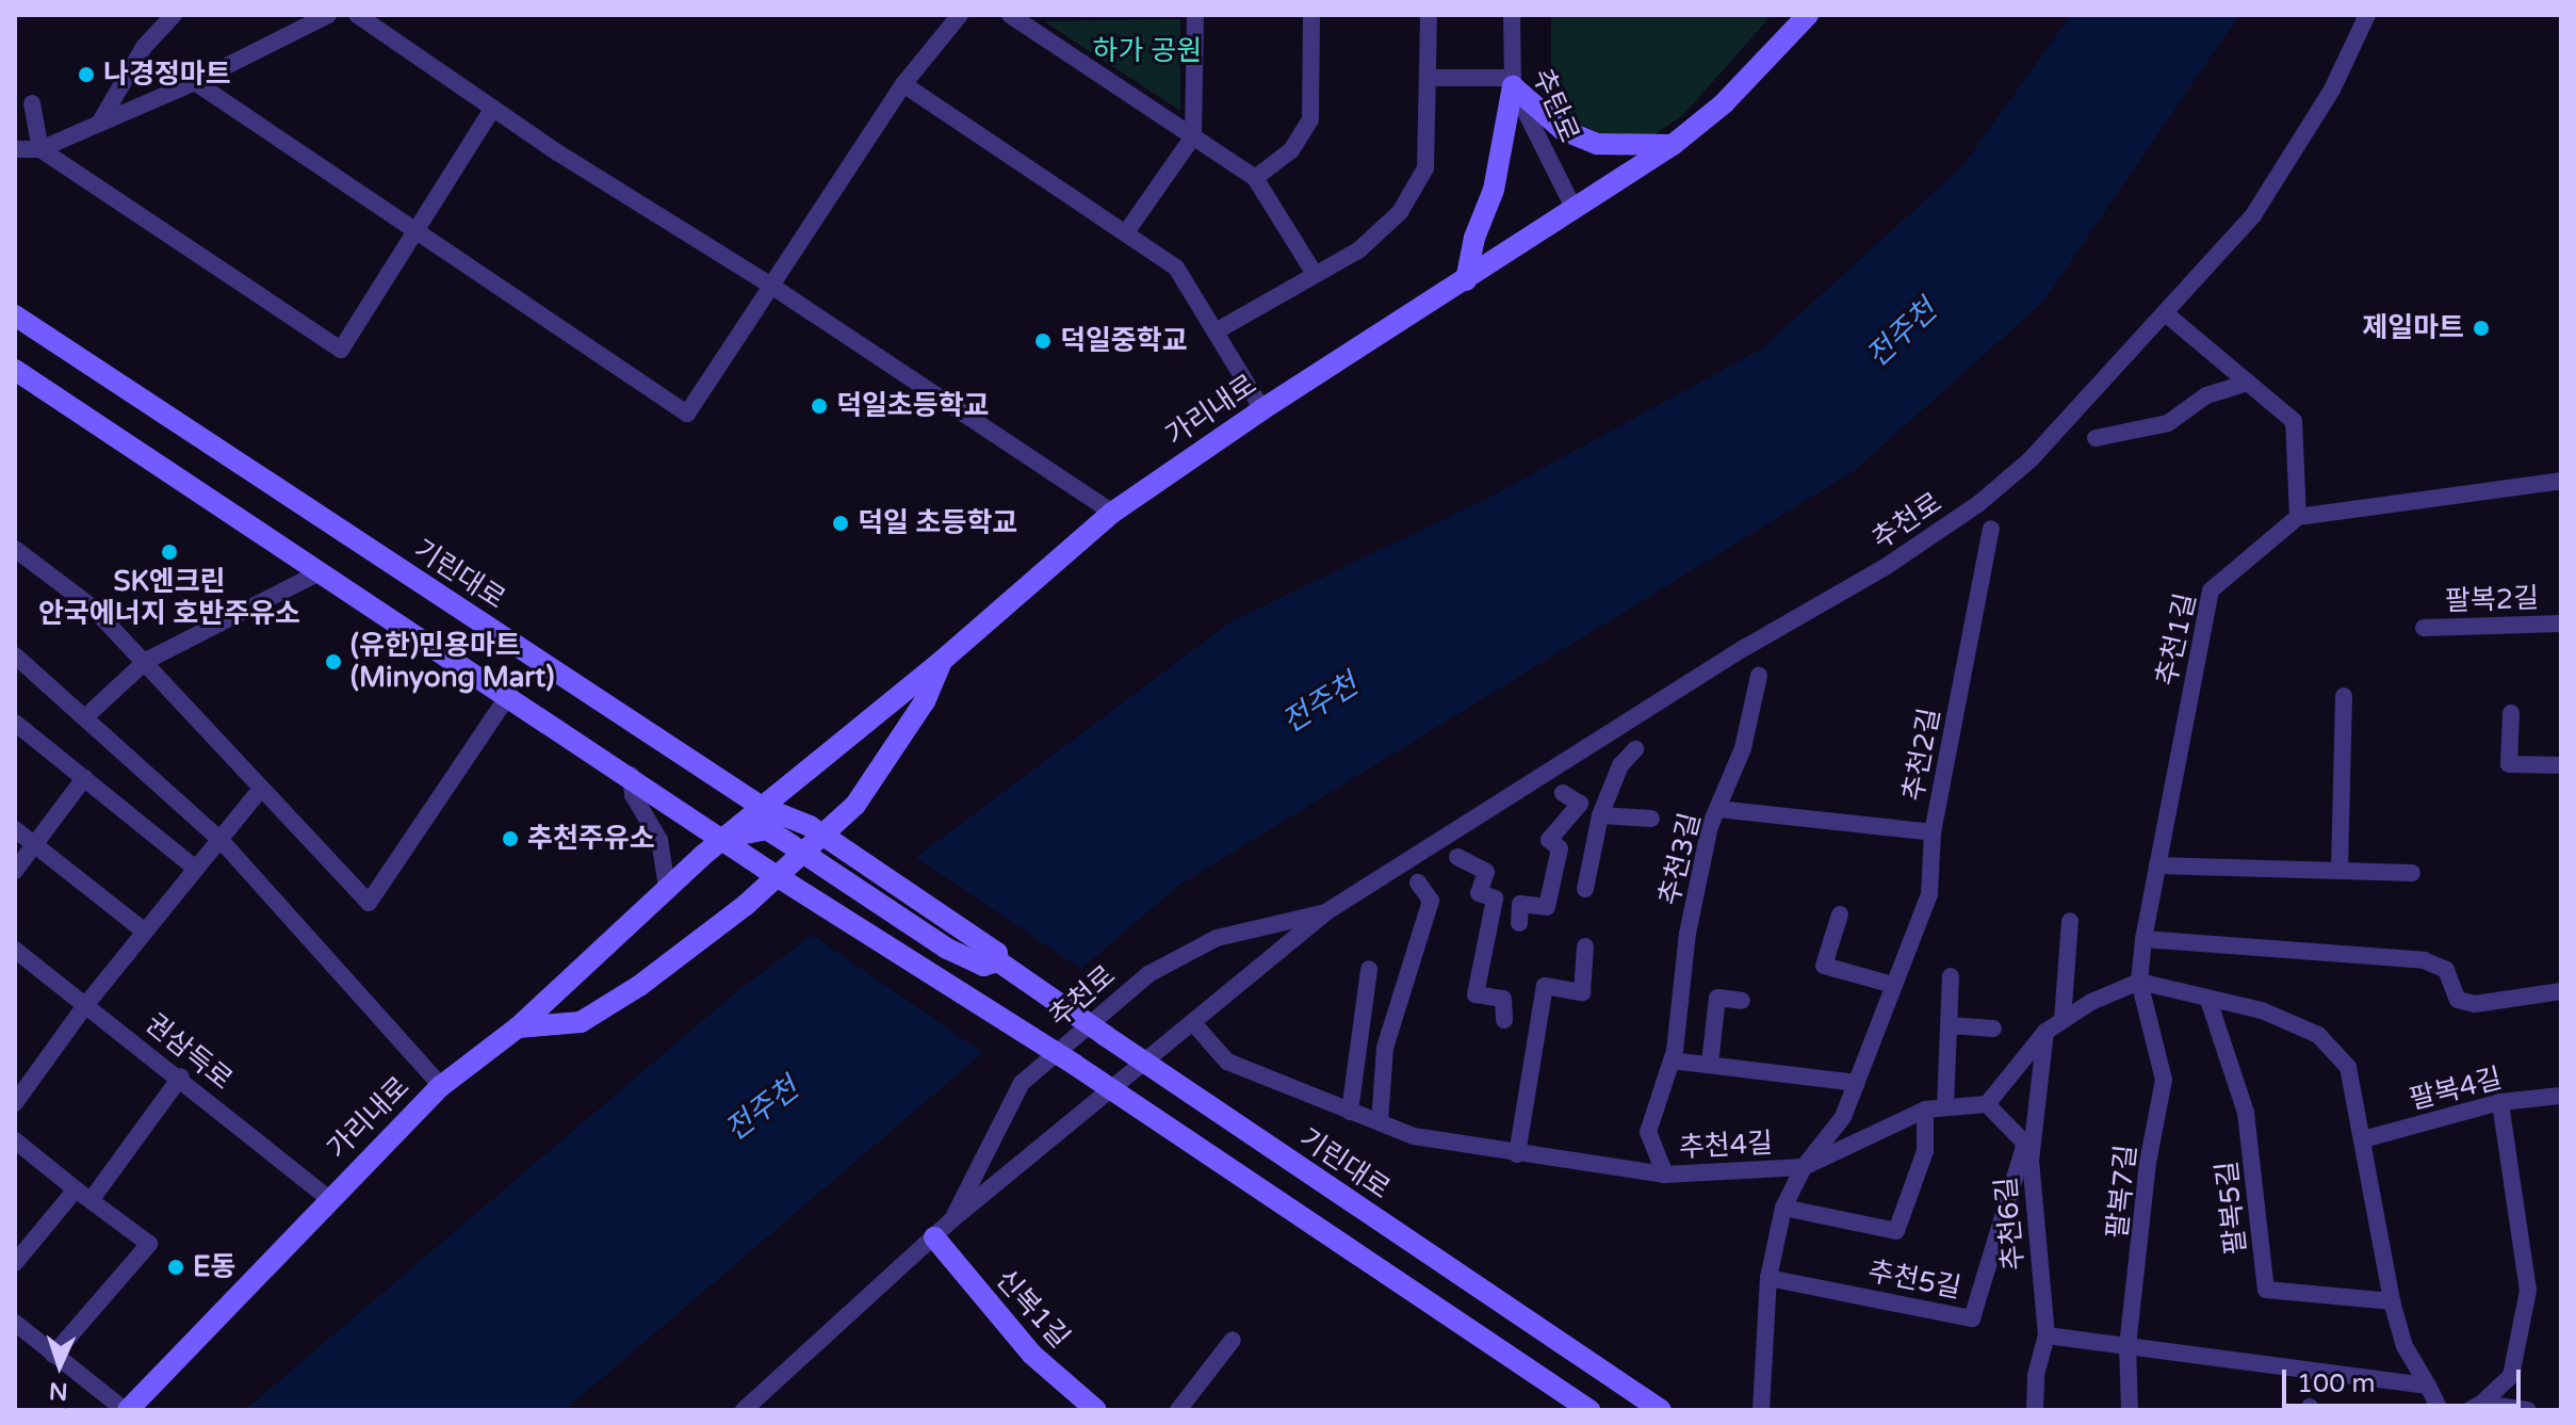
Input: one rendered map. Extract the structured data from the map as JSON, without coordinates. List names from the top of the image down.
{
  "streets": {
    "street": [
      "추탄로",
      "가리내로",
      "추천로",
      "기린대로",
      "팔복2길",
      "추천1길",
      "추천2길",
      "추천3길",
      "권삼득로",
      "팔복4길",
      "추천4길",
      "팔복7길",
      "팔복5길",
      "추천6길",
      "추천5길",
      "신복1길"
    ]
  },
  "crossings": [
    ["추탄로", "가리내로"],
    ["가리내로", "기린대로"],
    ["가리내로", "권삼득로"],
    ["추천로", "기린대로"],
    ["추천로", "추천4길"],
    ["추천로", "신복1길"],
    ["추천1길", "팔복7길"],
    ["추천2길", "추천4길"],
    ["추천3길", "추천4길"],
    ["추천4길", "추천5길"],
    ["추천6길", "추천5길"]
  ],
  "water": ["전주천"],
  "parks": ["하가 공원"],
  "places": [
    "나경정마트",
    "제일마트",
    "덕일중학교",
    "덕일초등학교",
    "덕일 초등학교",
    "SK엔크린 안국에너지 호반주유소",
    "(유한)민용마트 (Minyong Mart)",
    "추천주유소",
    "E동"
  ],
  "scale_bar": "100 m",
  "north": "bottom"
}
